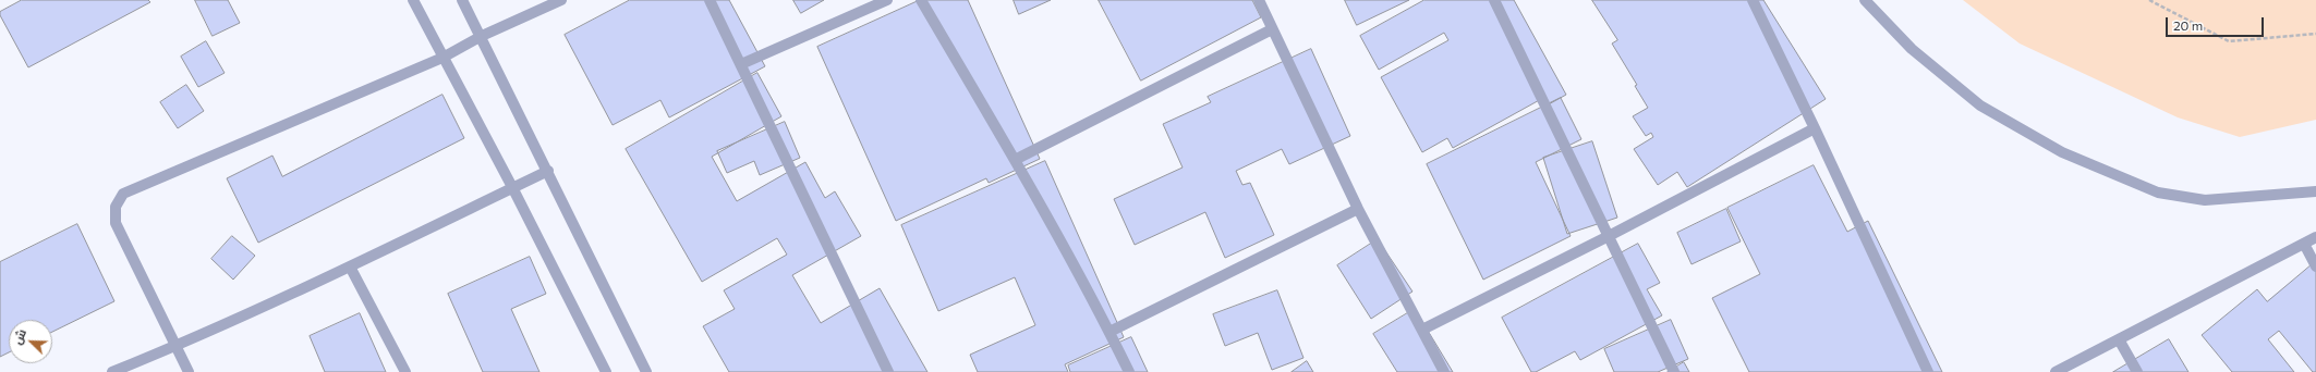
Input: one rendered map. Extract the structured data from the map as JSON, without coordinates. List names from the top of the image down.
{
  "scale_bar": "20 m",
  "north": "top left"
}
